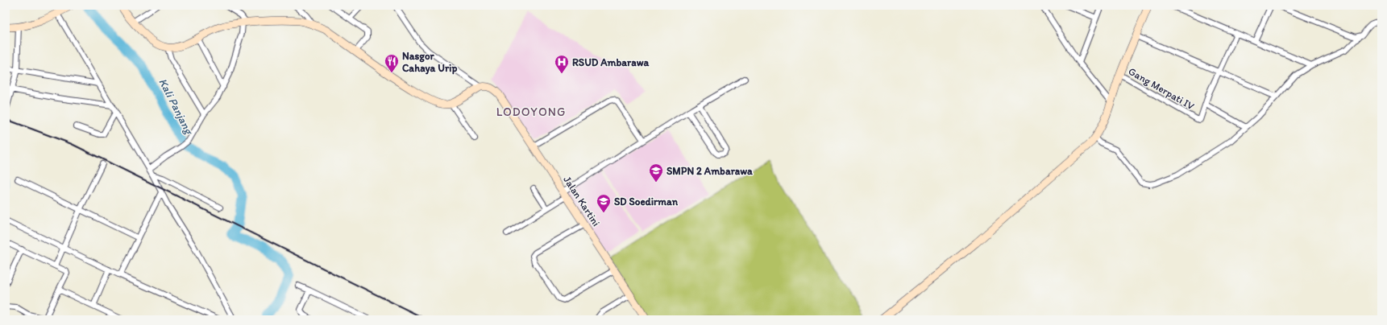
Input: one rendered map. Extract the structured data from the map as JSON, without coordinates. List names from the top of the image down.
{
  "streets": {
    "street": ["Gang Merpati IV", "Jalan Kartini"]
  },
  "districts": ["LODOYONG"],
  "water": ["Kali Panjang"],
  "places": {
    "restaurant": ["Nasgor Cahaya Urip"],
    "hospital": ["RSUD Ambarawa"],
    "school or university": ["SMPN 2 Ambarawa", "SD Soedirman"]
  }
}
